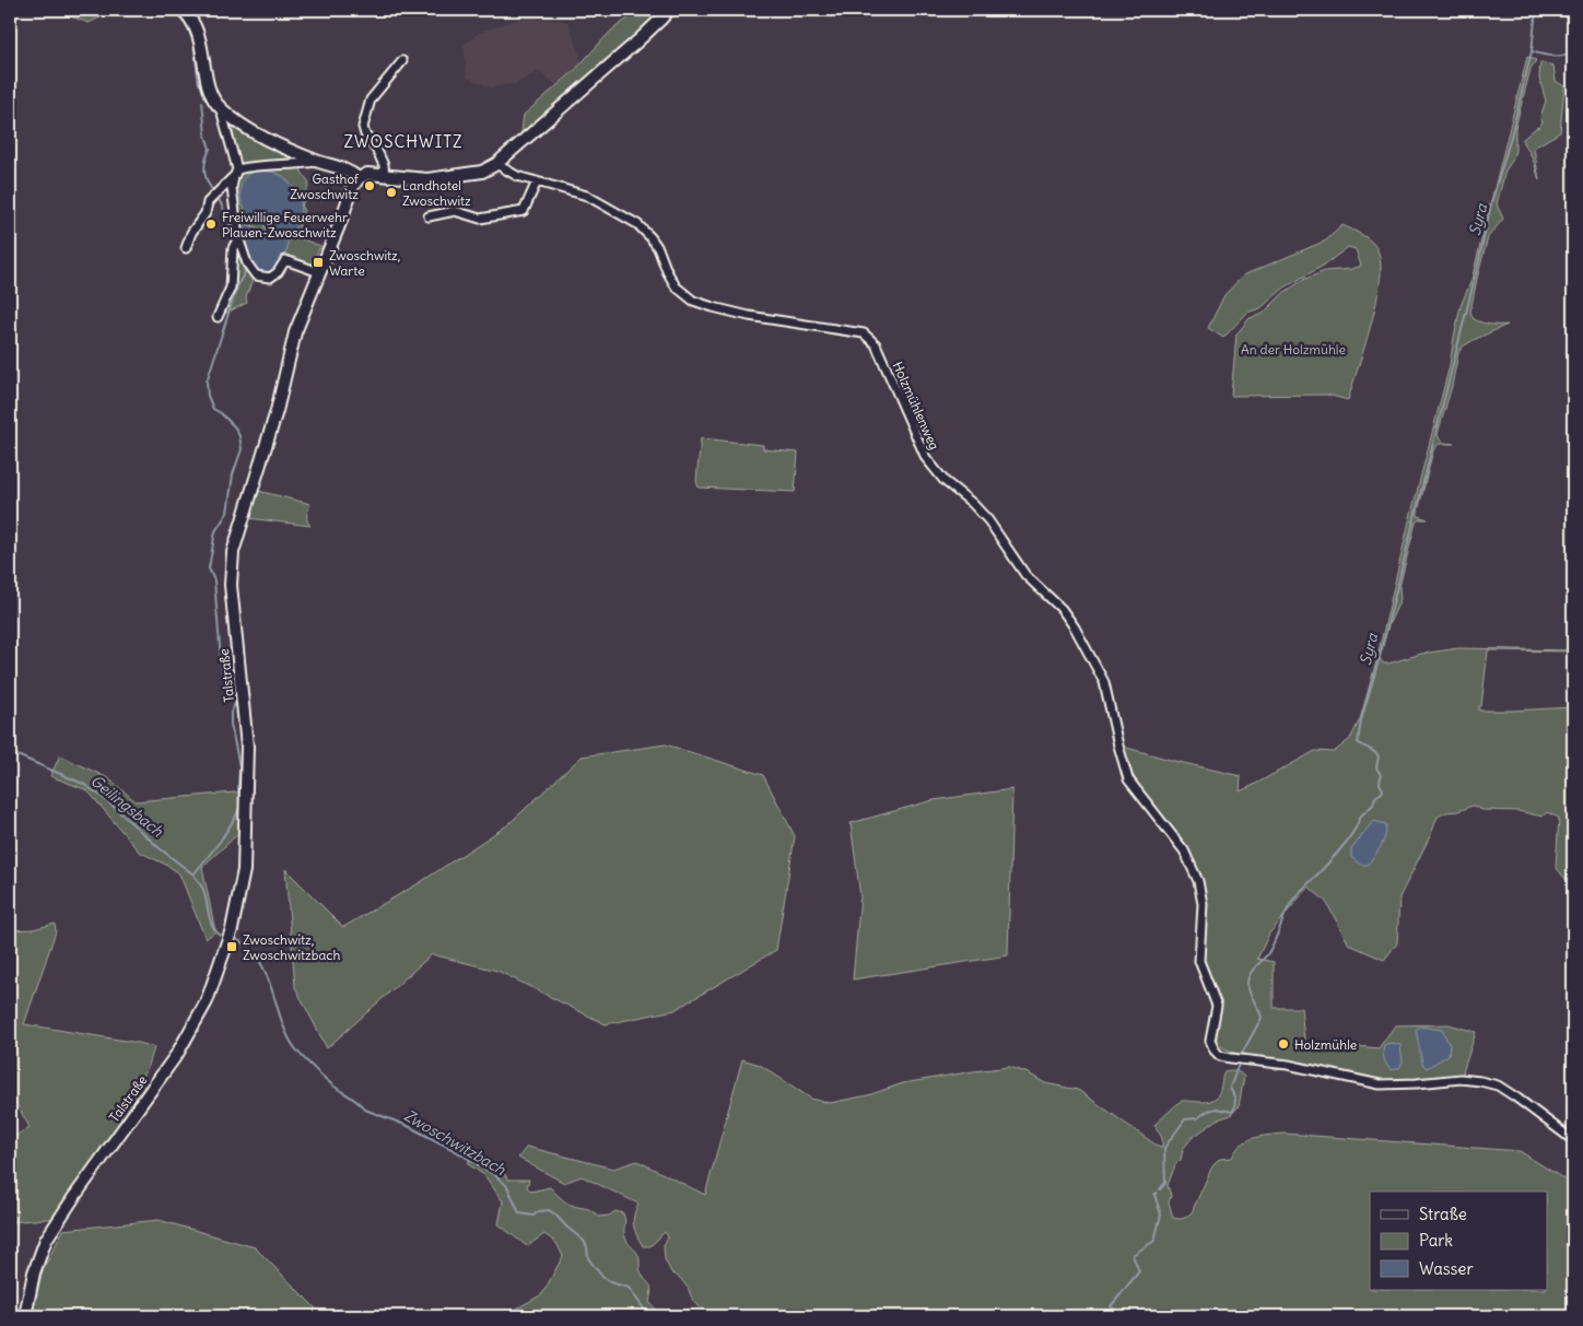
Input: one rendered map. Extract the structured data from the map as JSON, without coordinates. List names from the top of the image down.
{
  "streets": {
    "street": ["Holzmühlenweg", "Talstraße"]
  },
  "districts": ["ZWOSCHWITZ"],
  "water": ["Syra", "Geilingsbach", "Zwoschwitzbach"],
  "parks": ["An der Holzmühle"],
  "places": {
    "other": [
      "Gasthof Zwoschwitz",
      "Landhotel Zwoschwitz",
      "Freiwillige Feuerwehr Plauen-Zwoschwitz",
      "Holzmühle"
    ],
    "transit": ["Zwoschwitz, Warte", "Zwoschwitz, Zwoschwitzbach"]
  },
  "legend": ["Straße", "Park", "Wasser"]
}
